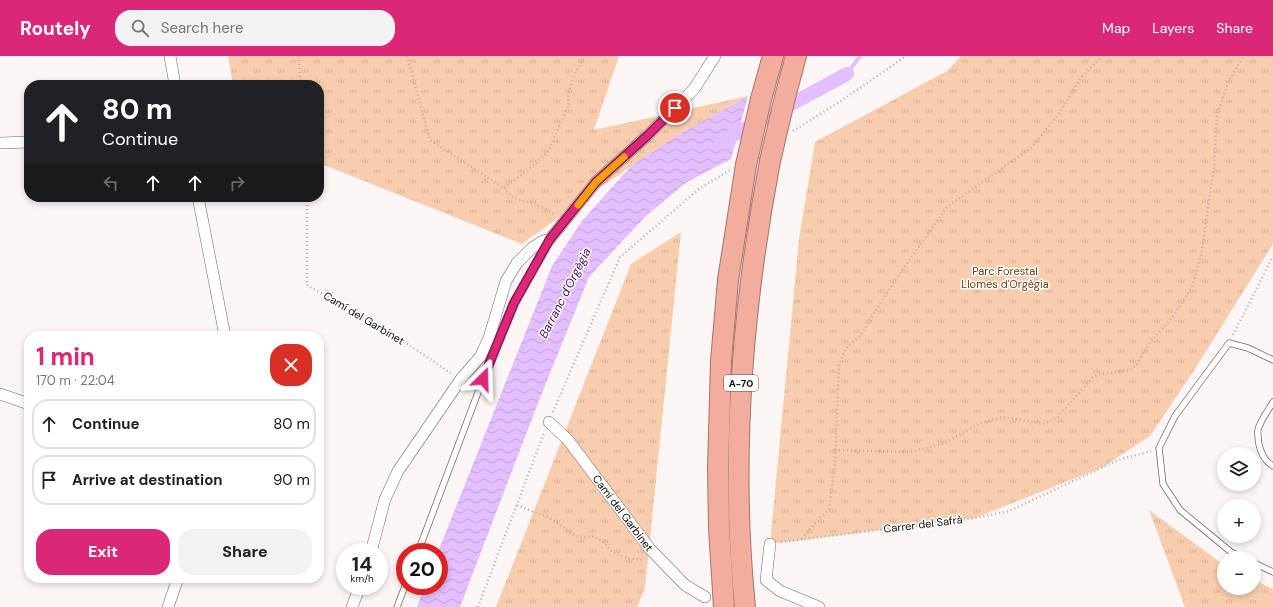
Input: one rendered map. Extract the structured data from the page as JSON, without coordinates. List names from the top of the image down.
{
  "streets": {
    "highway": ["A-70"],
    "street": ["Camí del Garbinet"],
    "path": ["Carrer del Safrà"]
  },
  "water": ["Barranc d'Orgègia"],
  "parks": ["Parc Forestal Llomes d'Orgègia"],
  "page": {
    "header": "Routely",
    "search": "Search here",
    "nav": ["Map", "Layers", "Share"],
    "turn": ["80 m", "Continue"],
    "heading": ["1 min", "170 m · 22:04"],
    "list": [
      {
        "name": "Continue",
        "value": "80 m"
      },
      {
        "name": "Arrive at destination",
        "value": "90 m"
      }
    ],
    "map_buttons": ["+", "−"],
    "buttons": ["Exit", "Share"],
    "speed": "14 km/h",
    "limit": "20"
  }
}
